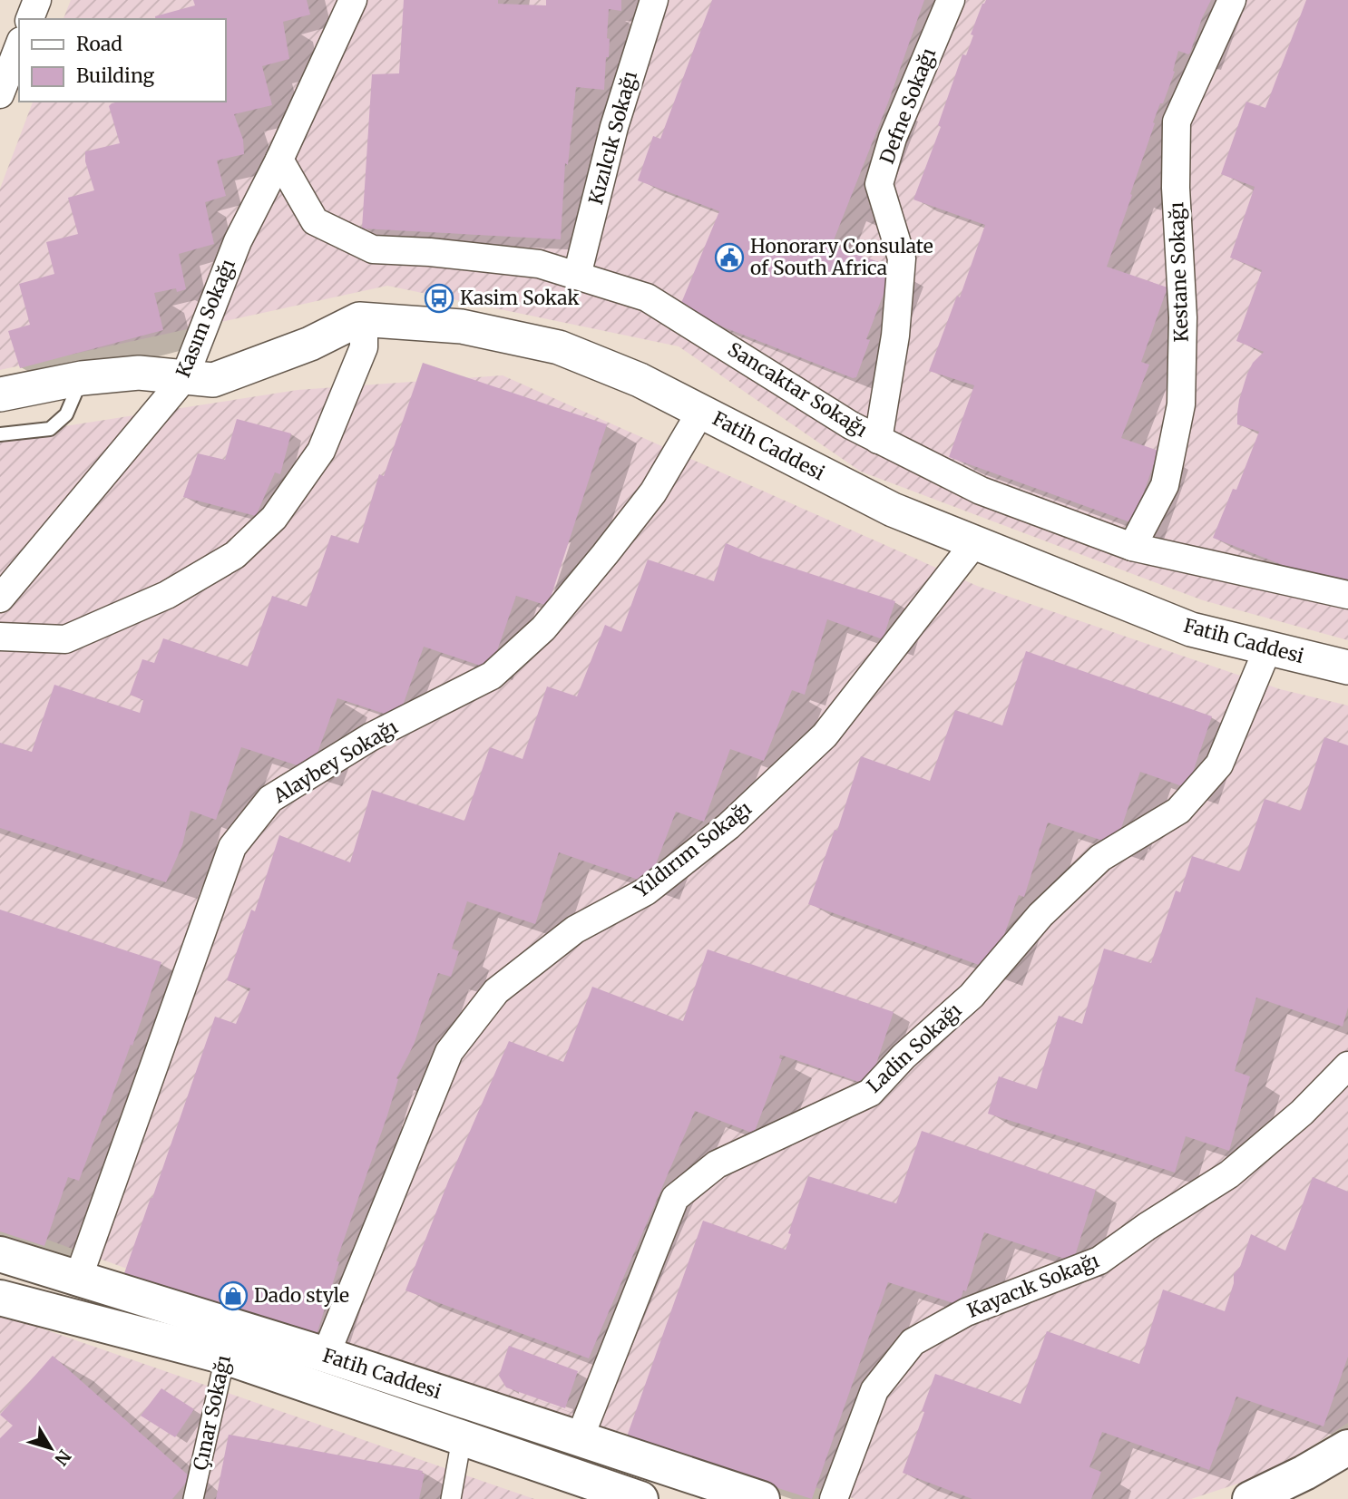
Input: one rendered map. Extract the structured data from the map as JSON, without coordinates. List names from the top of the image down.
{
  "streets": {
    "main road": ["Fatih Caddesi"],
    "street": [
      "Defne Sokağı",
      "Kızılcık Sokağı",
      "Kestane Sokağı",
      "Kasım Sokağı",
      "Sancaktar Sokağı",
      "Alaybey Sokağı",
      "Yıldırım Sokağı",
      "Ladin Sokağı",
      "Kayacık Sokağı",
      "Çınar Sokağı"
    ]
  },
  "crossings": [
    ["Defne Sokağı", "Sancaktar Sokağı"],
    ["Kızılcık Sokağı", "Sancaktar Sokağı"],
    ["Kestane Sokağı", "Sancaktar Sokağı"],
    ["Kasım Sokağı", "Sancaktar Sokağı"],
    ["Fatih Caddesi", "Alaybey Sokağı"],
    ["Fatih Caddesi", "Yıldırım Sokağı"],
    ["Fatih Caddesi", "Ladin Sokağı"],
    ["Fatih Caddesi", "Çınar Sokağı"]
  ],
  "places": {
    "public building": ["Honorary Consulate of South Africa"],
    "bus stop": ["Kasim Sokak"],
    "shop": ["Dado style"]
  },
  "legend": ["Road", "Building"],
  "north": "bottom right"
}
